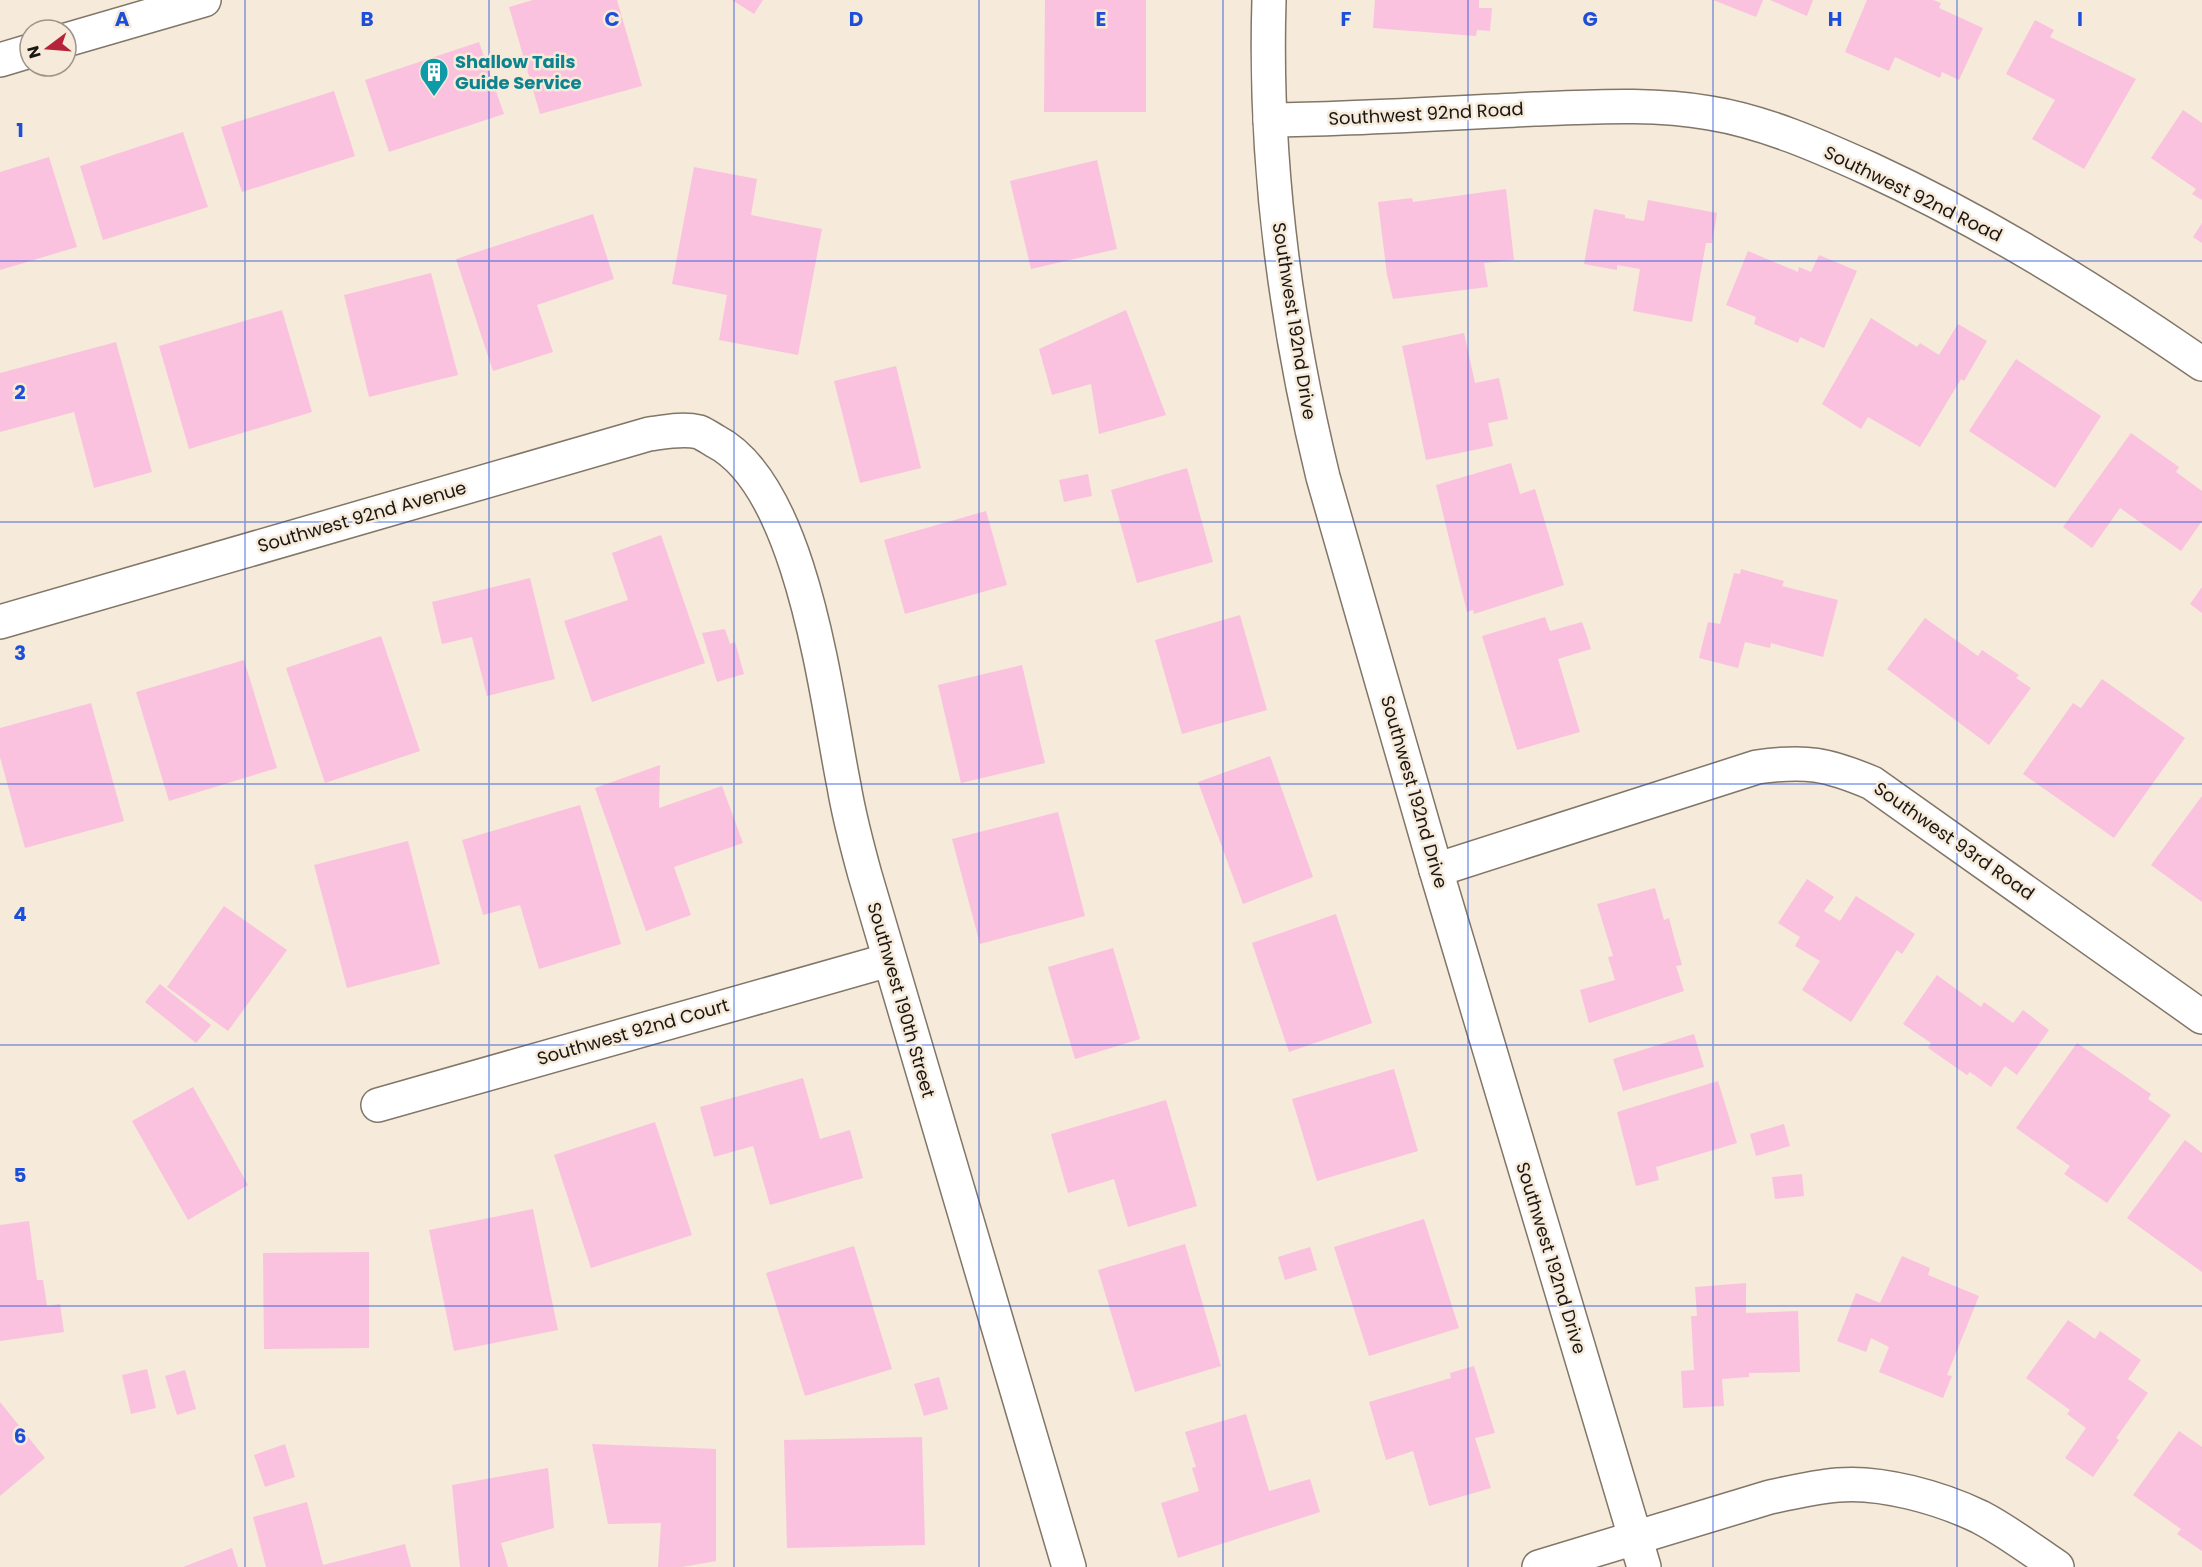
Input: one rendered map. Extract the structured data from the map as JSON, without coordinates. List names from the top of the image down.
{
  "streets": {
    "street": [
      "Southwest 92nd Road",
      "Southwest 192nd Drive",
      "Southwest 92nd Avenue",
      "Southwest 93rd Road",
      "Southwest 190th Street",
      "Southwest 92nd Court"
    ]
  },
  "crossings": [
    ["Southwest 92nd Road", "Southwest 192nd Drive"],
    ["Southwest 192nd Drive", "Southwest 93rd Road"],
    ["Southwest 92nd Avenue", "Southwest 190th Street"],
    ["Southwest 190th Street", "Southwest 92nd Court"]
  ],
  "places": {
    "building": ["Shallow Tails Guide Service"]
  },
  "north": "left",
  "grid": {
    "columns": [
      "A",
      "B",
      "C",
      "D",
      "E",
      "F",
      "G",
      "H",
      "I"
    ],
    "rows": [
      "1",
      "2",
      "3",
      "4",
      "5",
      "6"
    ]
  }
}
